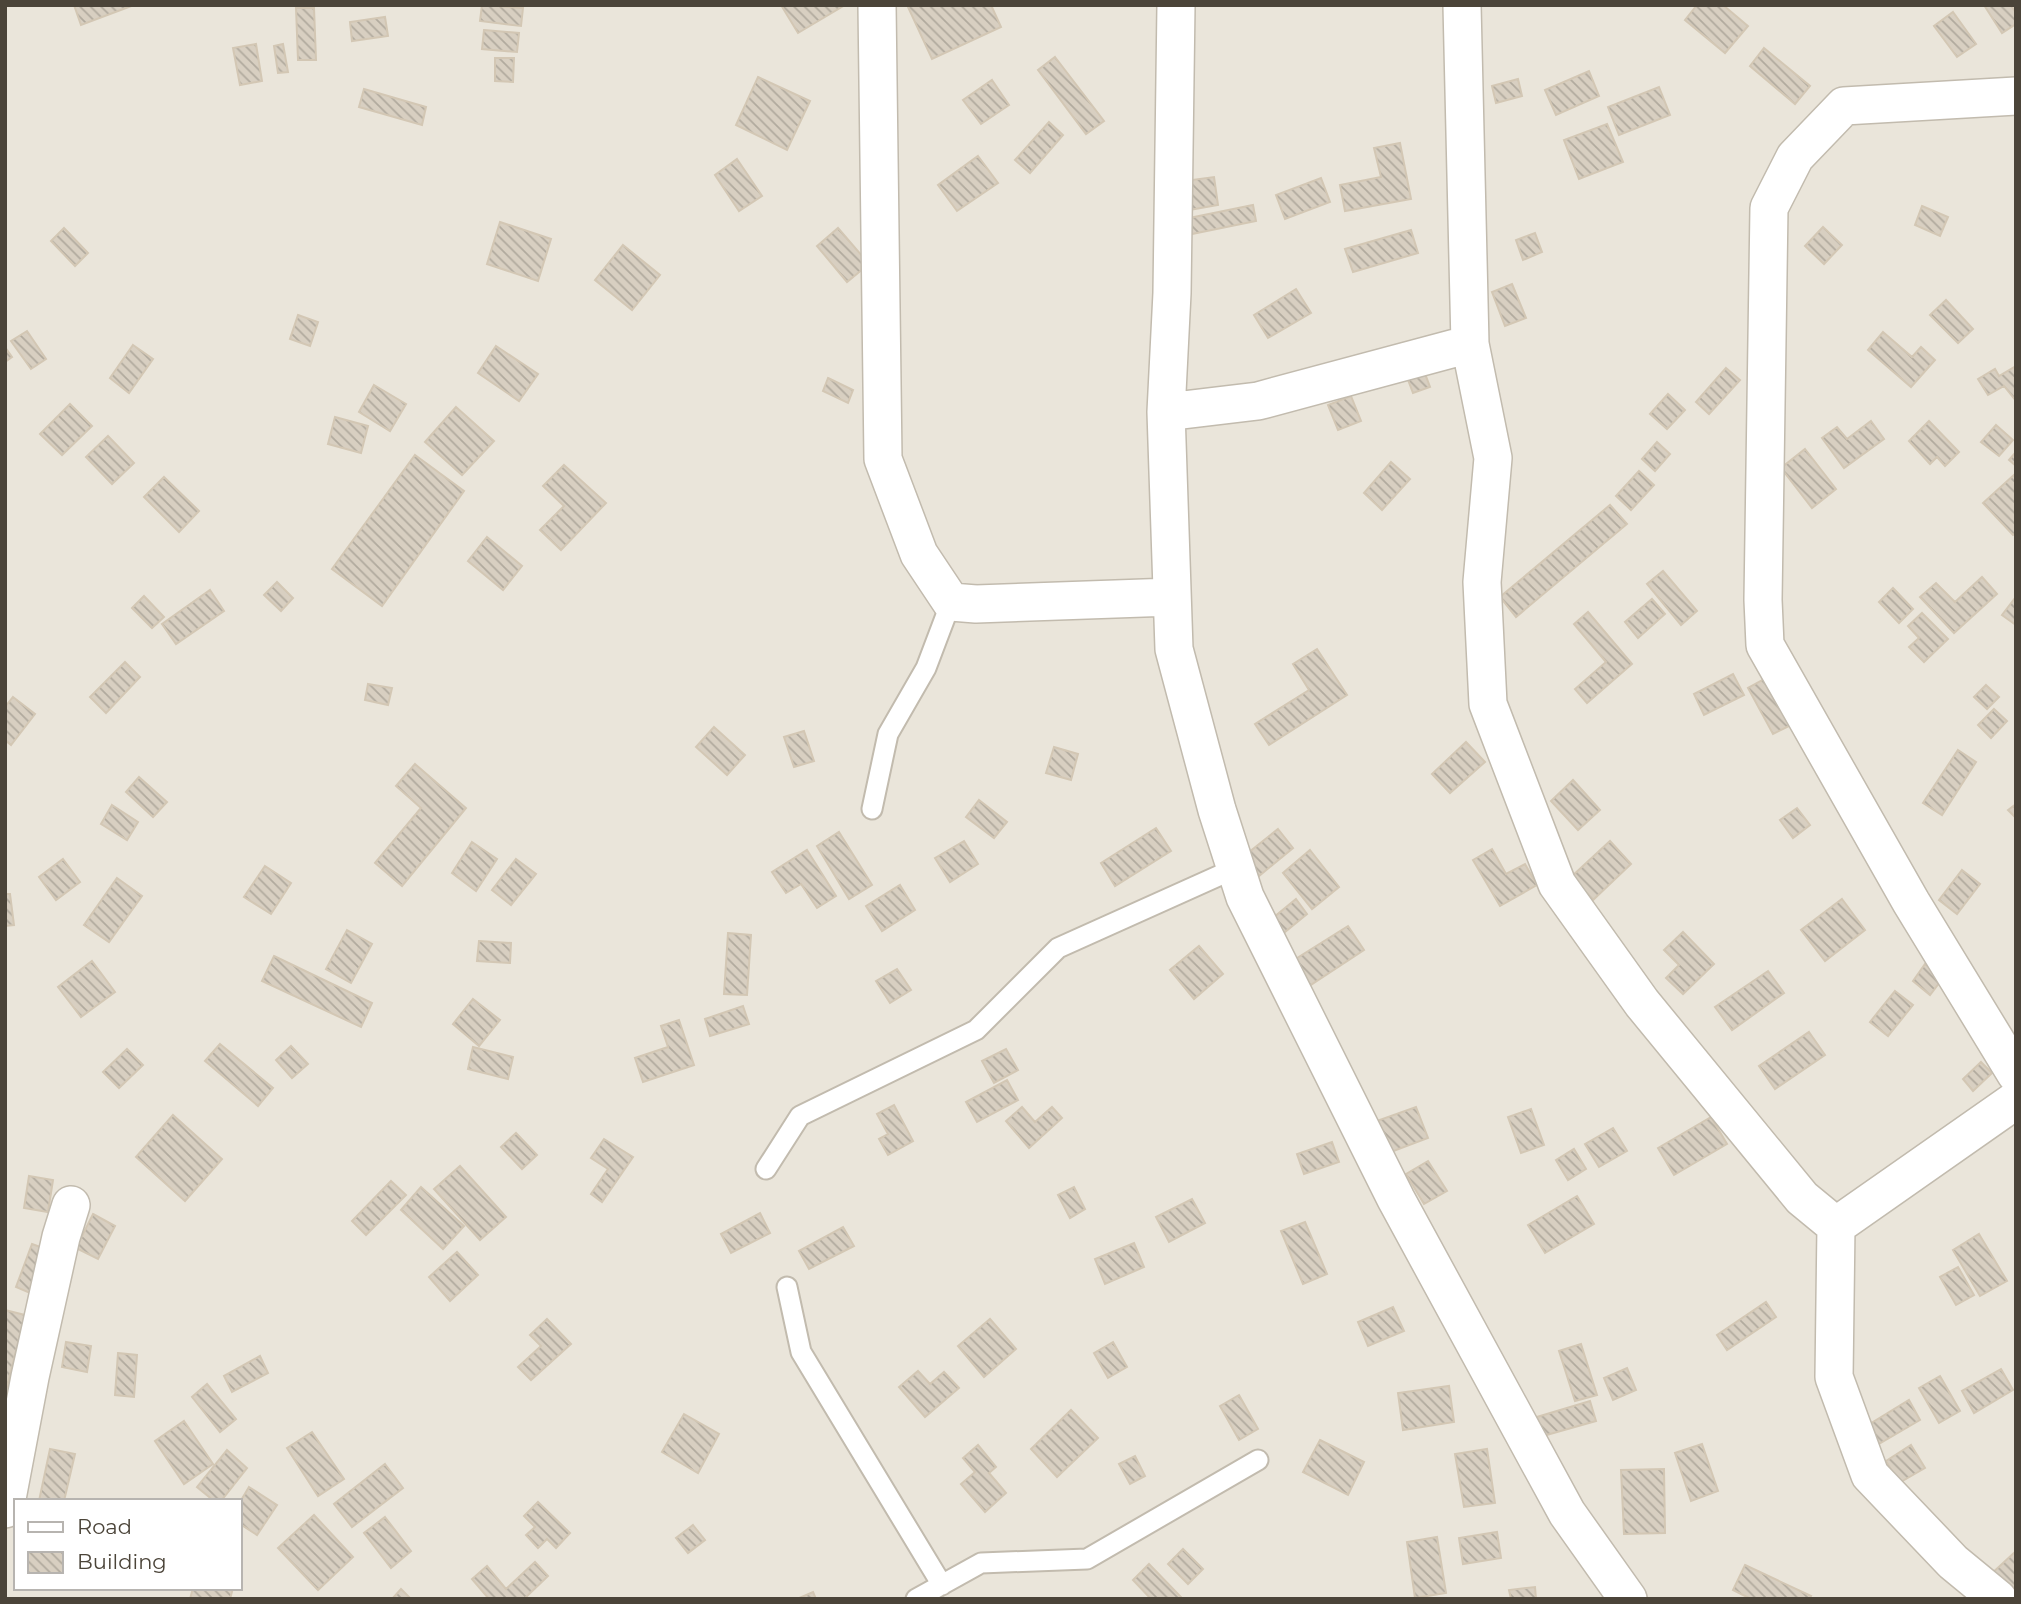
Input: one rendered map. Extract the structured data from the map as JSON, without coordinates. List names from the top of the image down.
{
  "legend": ["Road", "Building"]
}
